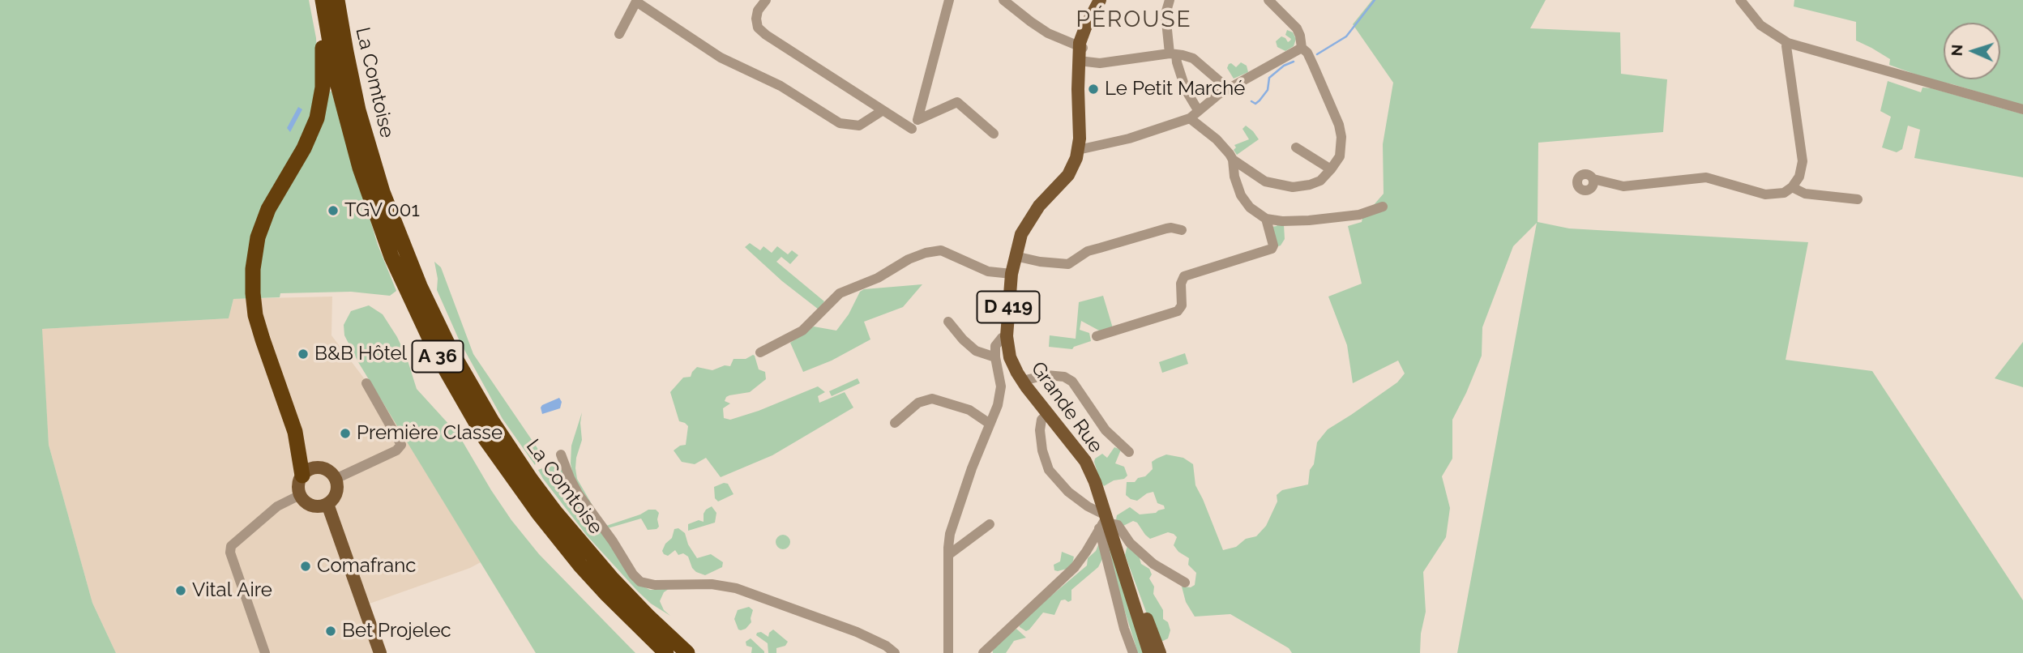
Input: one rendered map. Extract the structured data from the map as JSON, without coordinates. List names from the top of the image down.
{
  "streets": {
    "highway": ["La Comtoise", "A 36"],
    "main road": ["D 419", "Grande Rue"]
  },
  "crossings": [
    ["D 419", "Grande Rue"]
  ],
  "districts": ["PÉROUSE"],
  "places": [
    "Le Petit Marché",
    "TGV 001",
    "B&B Hôtel",
    "Première Classe",
    "Comafranc",
    "Vital Aire",
    "Bet Projelec"
  ],
  "north": "left"
}
